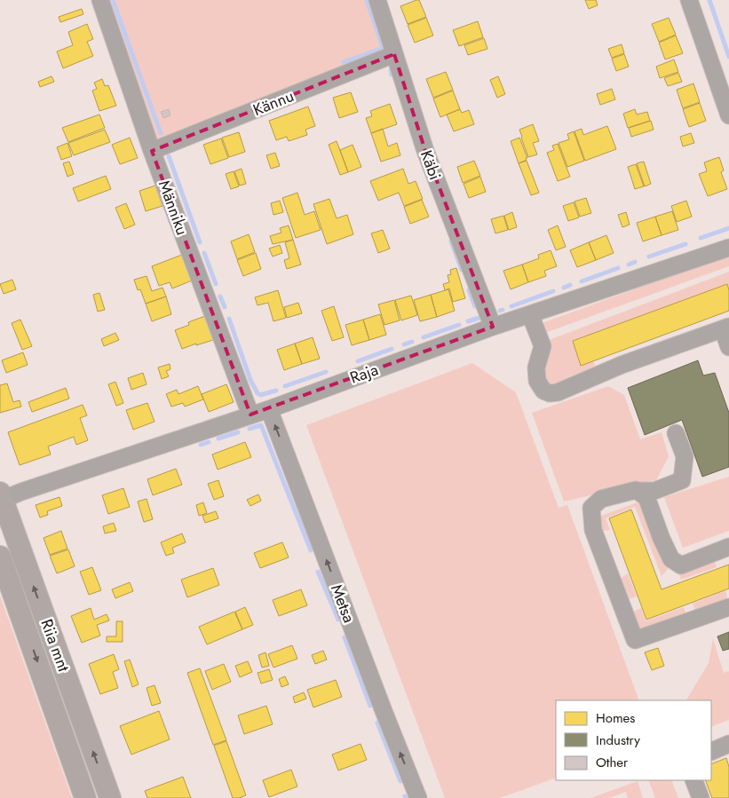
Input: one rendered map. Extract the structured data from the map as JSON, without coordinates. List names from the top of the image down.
{
  "streets": {
    "main road": ["Riia mnt"],
    "street": [
      "Kännu",
      "Käbi",
      "Männiku",
      "Raja",
      "Metsa"
    ]
  },
  "crossings": [
    ["Kännu", "Käbi"],
    ["Kännu", "Männiku"],
    ["Käbi", "Raja"],
    ["Männiku", "Raja"],
    ["Raja", "Metsa"],
    ["Raja", "Riia mnt"]
  ],
  "one_way": ["Metsa"],
  "legend": ["Homes", "Industry", "Other"]
}
